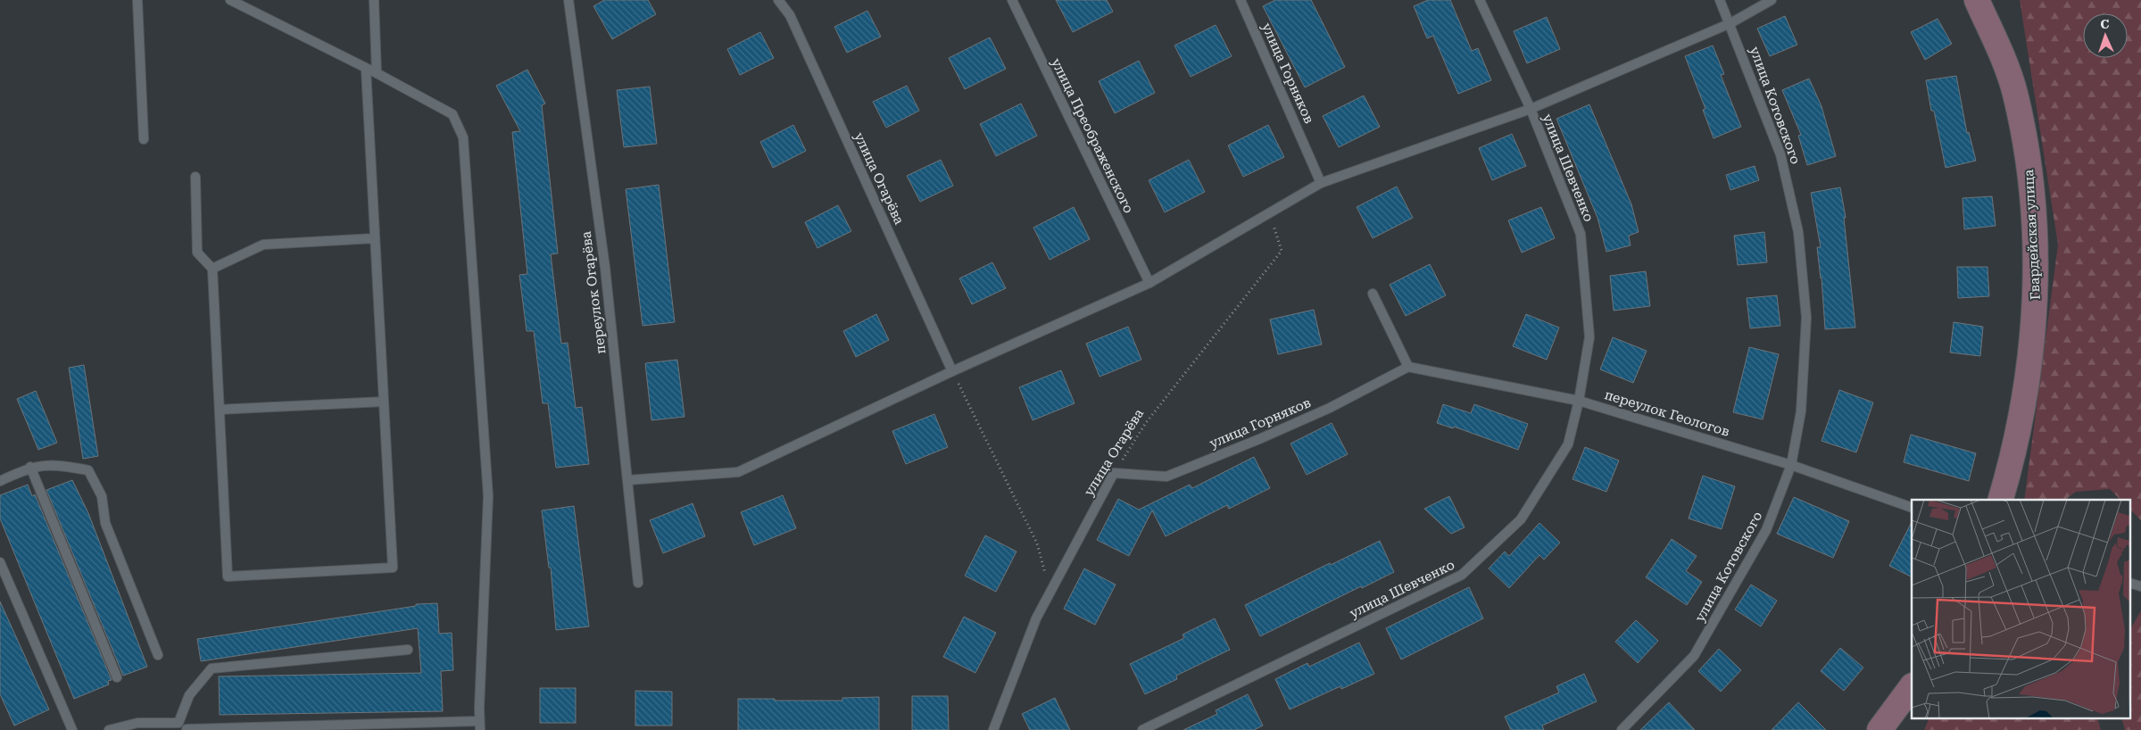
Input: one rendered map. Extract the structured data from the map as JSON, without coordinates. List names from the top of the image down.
{
  "streets": {
    "main road": ["Гвардейская улица"],
    "lane": [
      "улица Горняков",
      "улица Котовского",
      "улица Преображенского",
      "улица Шевченко",
      "улица Огарёва",
      "переулок Огарёва",
      "переулок Геологов"
    ]
  },
  "crossings": [
    ["улица Горняков", "улица Огарёва"],
    ["улица Горняков", "переулок Геологов"],
    ["улица Котовского", "переулок Геологов"],
    ["улица Шевченко", "переулок Геологов"]
  ],
  "north": "top"
}
